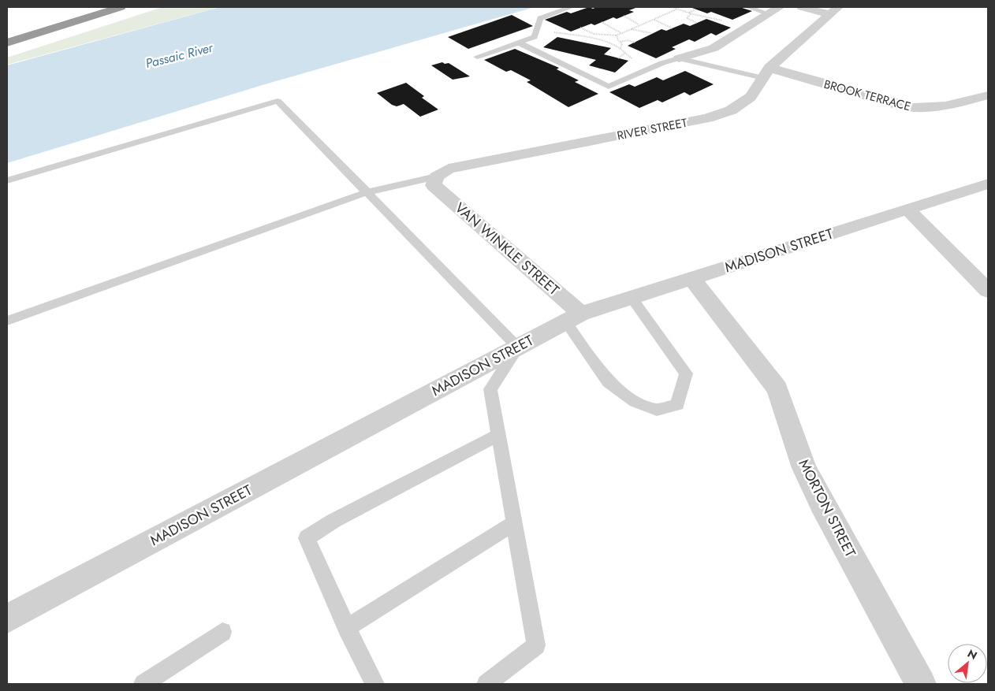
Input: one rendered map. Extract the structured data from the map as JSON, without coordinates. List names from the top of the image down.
{
  "streets": {
    "street": [
      "BROOK TERRACE",
      "RIVER STREET",
      "VAN WINKLE STREET",
      "MADISON STREET",
      "MORTON STREET"
    ]
  },
  "crossings": [
    ["BROOK TERRACE", "RIVER STREET"],
    ["RIVER STREET", "VAN WINKLE STREET"],
    ["VAN WINKLE STREET", "MADISON STREET"],
    ["MADISON STREET", "MORTON STREET"]
  ],
  "water": ["Passaic River"],
  "north": "top right"
}
